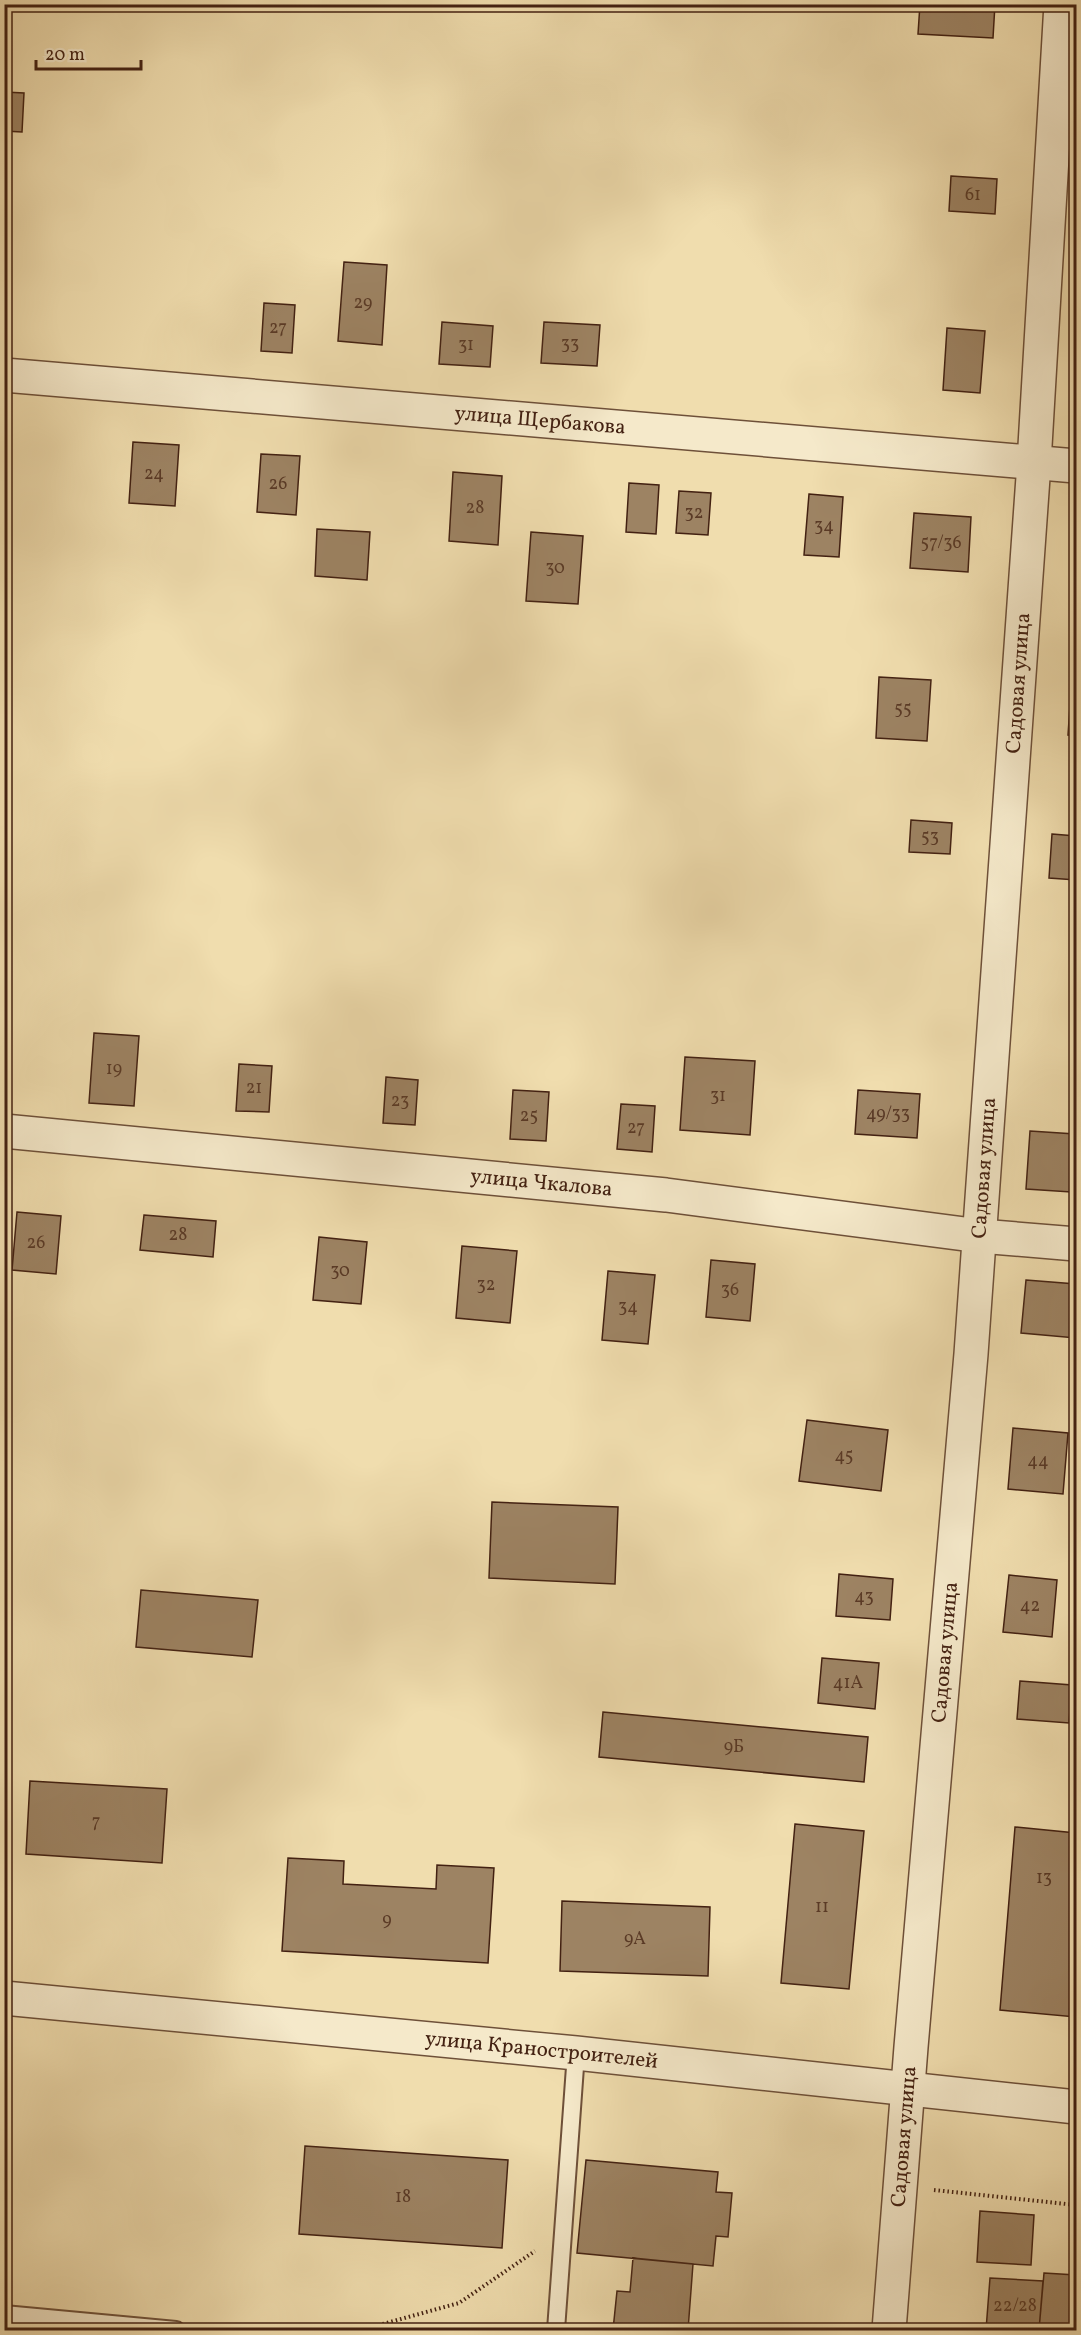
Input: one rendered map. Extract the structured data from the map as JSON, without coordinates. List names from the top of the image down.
{
  "streets": {
    "street": [
      "улица Щербакова",
      "Садовая улица",
      "улица Чкалова",
      "улица Краностроителей"
    ]
  },
  "crossings": [
    ["улица Щербакова", "Садовая улица"],
    ["Садовая улица", "улица Чкалова"],
    ["Садовая улица", "улица Краностроителей"]
  ],
  "house_numbers": [
    "61",
    "29",
    "27",
    "33",
    "31",
    "24",
    "26",
    "28",
    "32",
    "34",
    "57/36",
    "30",
    "55",
    "53",
    "19",
    "21",
    "31",
    "23",
    "49/33",
    "25",
    "27",
    "28",
    "26",
    "30",
    "32",
    "36",
    "34",
    "45",
    "44",
    "43",
    "42",
    "41А",
    "9Б",
    "7",
    "13",
    "11",
    "9",
    "9А",
    "18",
    "22/28"
  ],
  "scale_bar": "20 m"
}
